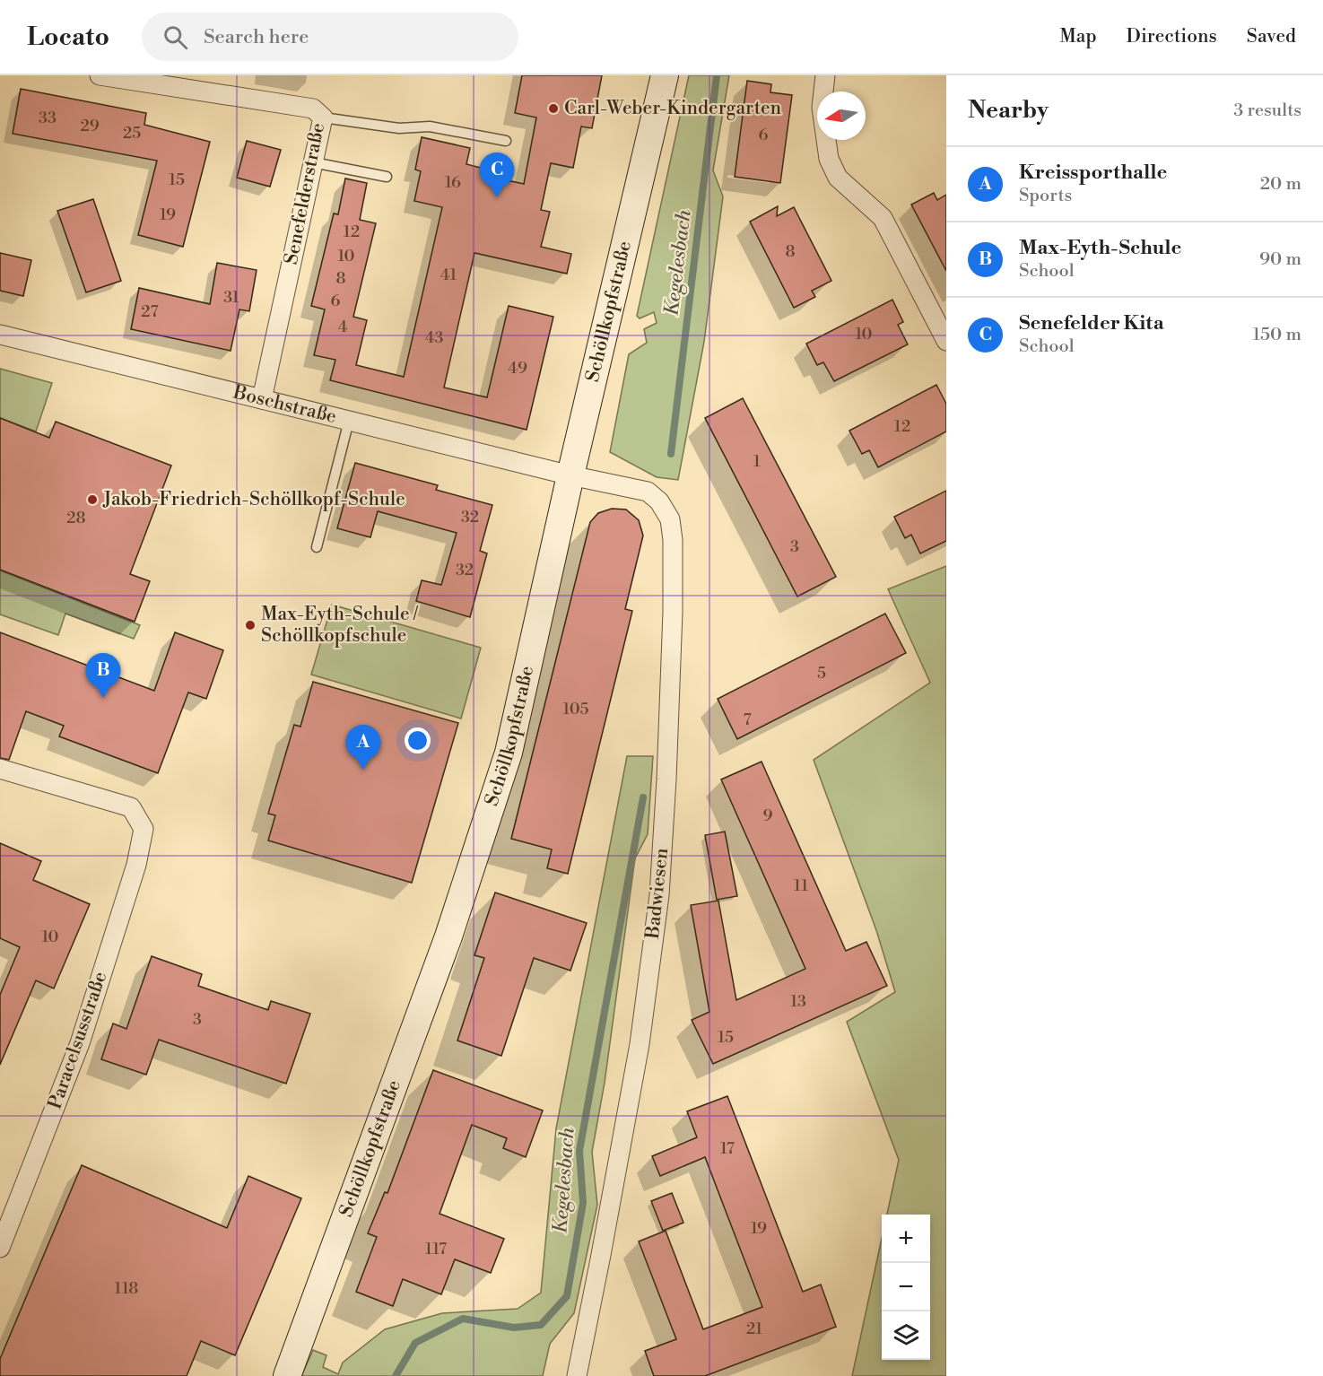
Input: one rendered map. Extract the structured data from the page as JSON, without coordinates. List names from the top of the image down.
{
  "streets": {
    "main road": ["Schöllkopfstraße"],
    "street": [
      "Senefelderstraße",
      "Boschstraße",
      "Badwiesen",
      "Paracelsusstraße"
    ]
  },
  "crossings": [
    ["Senefelderstraße", "Boschstraße"],
    ["Schöllkopfstraße", "Boschstraße"],
    ["Schöllkopfstraße", "Badwiesen"],
    ["Boschstraße", "Badwiesen"]
  ],
  "water": ["Kegelesbach"],
  "places": ["Carl-Weber-Kindergarten", "Jakob-Friedrich-Schöllkopf-Schule", "Max-Eyth-Schule / Schöllkopfschule"],
  "house_numbers": [
    "33",
    "29",
    "25",
    "6",
    "15",
    "16",
    "19",
    "12",
    "8",
    "10",
    "41",
    "8",
    "31",
    "6",
    "27",
    "4",
    "10",
    "43",
    "49",
    "12",
    "1",
    "32",
    "28",
    "3",
    "32",
    "5",
    "105",
    "7",
    "9",
    "11",
    "10",
    "13",
    "3",
    "15",
    "17",
    "19",
    "117",
    "118",
    "21"
  ],
  "north": "left",
  "page": {
    "header": "Locato",
    "search": "Search here",
    "nav": ["Map", "Directions", "Saved"],
    "heading": ["Nearby", "3 results"],
    "list": [
      {
        "mark": "A",
        "name": "Kreissporthalle",
        "note": "Sports",
        "value": "20 m"
      },
      {
        "mark": "B",
        "name": "Max-Eyth-Schule",
        "note": "School",
        "value": "90 m"
      },
      {
        "mark": "C",
        "name": "Senefelder Kita",
        "note": "School",
        "value": "150 m"
      }
    ],
    "pins": ["C", "B", "A"],
    "map_buttons": ["+", "−"]
  }
}
